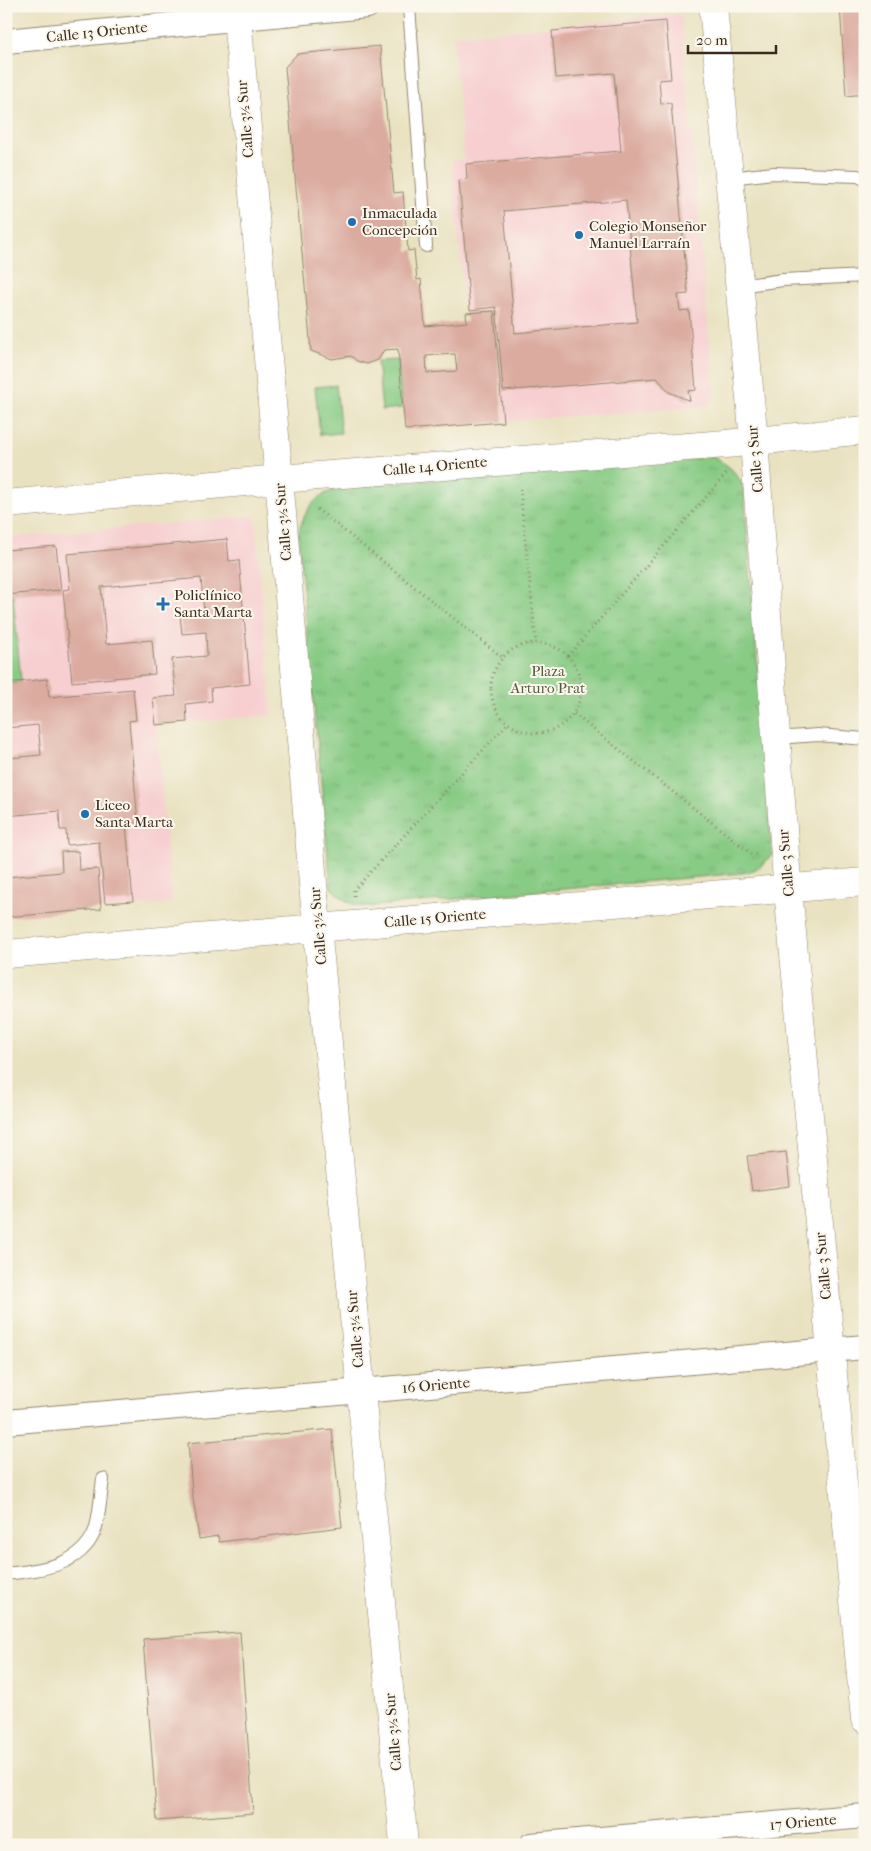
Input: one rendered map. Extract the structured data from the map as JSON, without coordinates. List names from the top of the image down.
{
  "streets": {
    "street": [
      "Calle 13 Oriente",
      "Calle 3½ Sur",
      "Calle 3 Sur",
      "Calle 14 Oriente",
      "Calle 15 Oriente",
      "16 Oriente",
      "17 Oriente"
    ]
  },
  "crossings": [
    ["Calle 13 Oriente", "Calle 3½ Sur"],
    ["Calle 3½ Sur", "Calle 14 Oriente"],
    ["Calle 3½ Sur", "Calle 15 Oriente"],
    ["Calle 3½ Sur", "16 Oriente"],
    ["Calle 3 Sur", "Calle 14 Oriente"],
    ["Calle 3 Sur", "Calle 15 Oriente"],
    ["Calle 3 Sur", "16 Oriente"]
  ],
  "parks": ["Plaza Arturo Prat"],
  "places": {
    "other": ["Inmaculada Concepción", "Colegio Monseñor Manuel Larraín", "Liceo Santa Marta"],
    "health": ["Policlínico Santa Marta"]
  },
  "scale_bar": "20 m"
}
